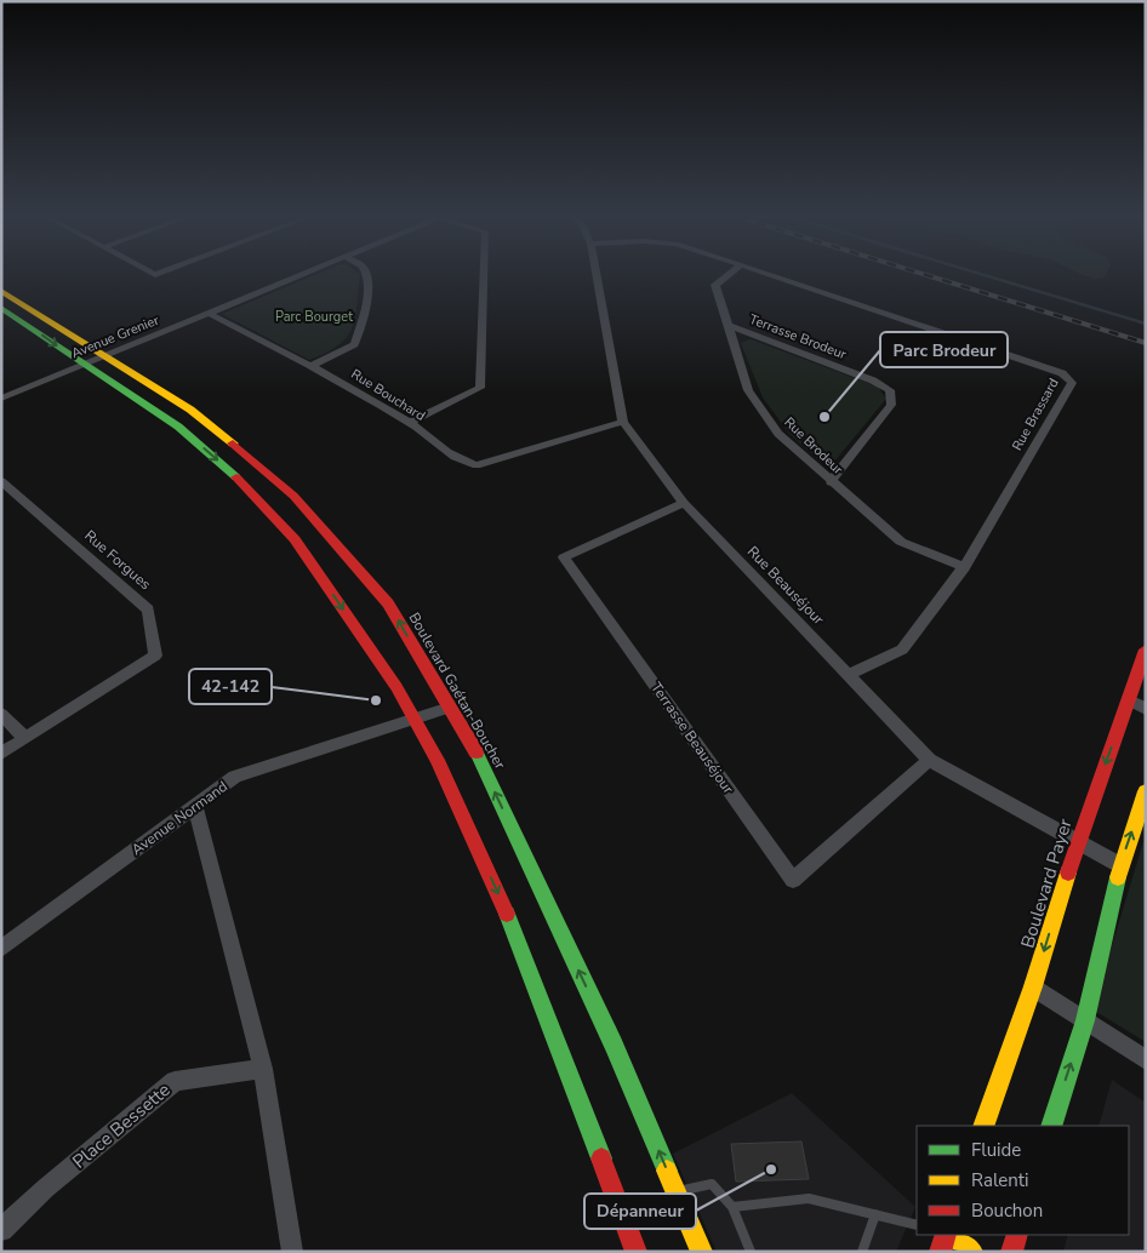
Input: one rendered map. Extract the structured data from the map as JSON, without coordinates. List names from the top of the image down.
{
  "streets": {
    "main road": ["Boulevard Gaétan-Boucher", "Boulevard Payer"],
    "street": [
      "Avenue Grenier",
      "Terrasse Brodeur",
      "Rue Bouchard",
      "Rue Brassard",
      "Rue Brodeur",
      "Rue Forgues",
      "Rue Beauséjour",
      "Terrasse Beauséjour",
      "Avenue Normand",
      "Place Bessette"
    ]
  },
  "crossings": [
    ["Avenue Grenier", "Rue Bouchard"],
    ["Avenue Grenier", "Boulevard Gaétan-Boucher"],
    ["Terrasse Brodeur", "Rue Brodeur"],
    ["Rue Bouchard", "Rue Beauséjour"],
    ["Rue Brassard", "Rue Brodeur"],
    ["Rue Brassard", "Rue Beauséjour"],
    ["Rue Beauséjour", "Terrasse Beauséjour"],
    ["Rue Beauséjour", "Boulevard Payer"],
    ["Boulevard Gaétan-Boucher", "Avenue Normand"]
  ],
  "parks": ["Parc Bourget"],
  "places": ["Parc Brodeur", "42-142", "Dépanneur"],
  "legend": ["Fluide", "Ralenti", "Bouchon"]
}
